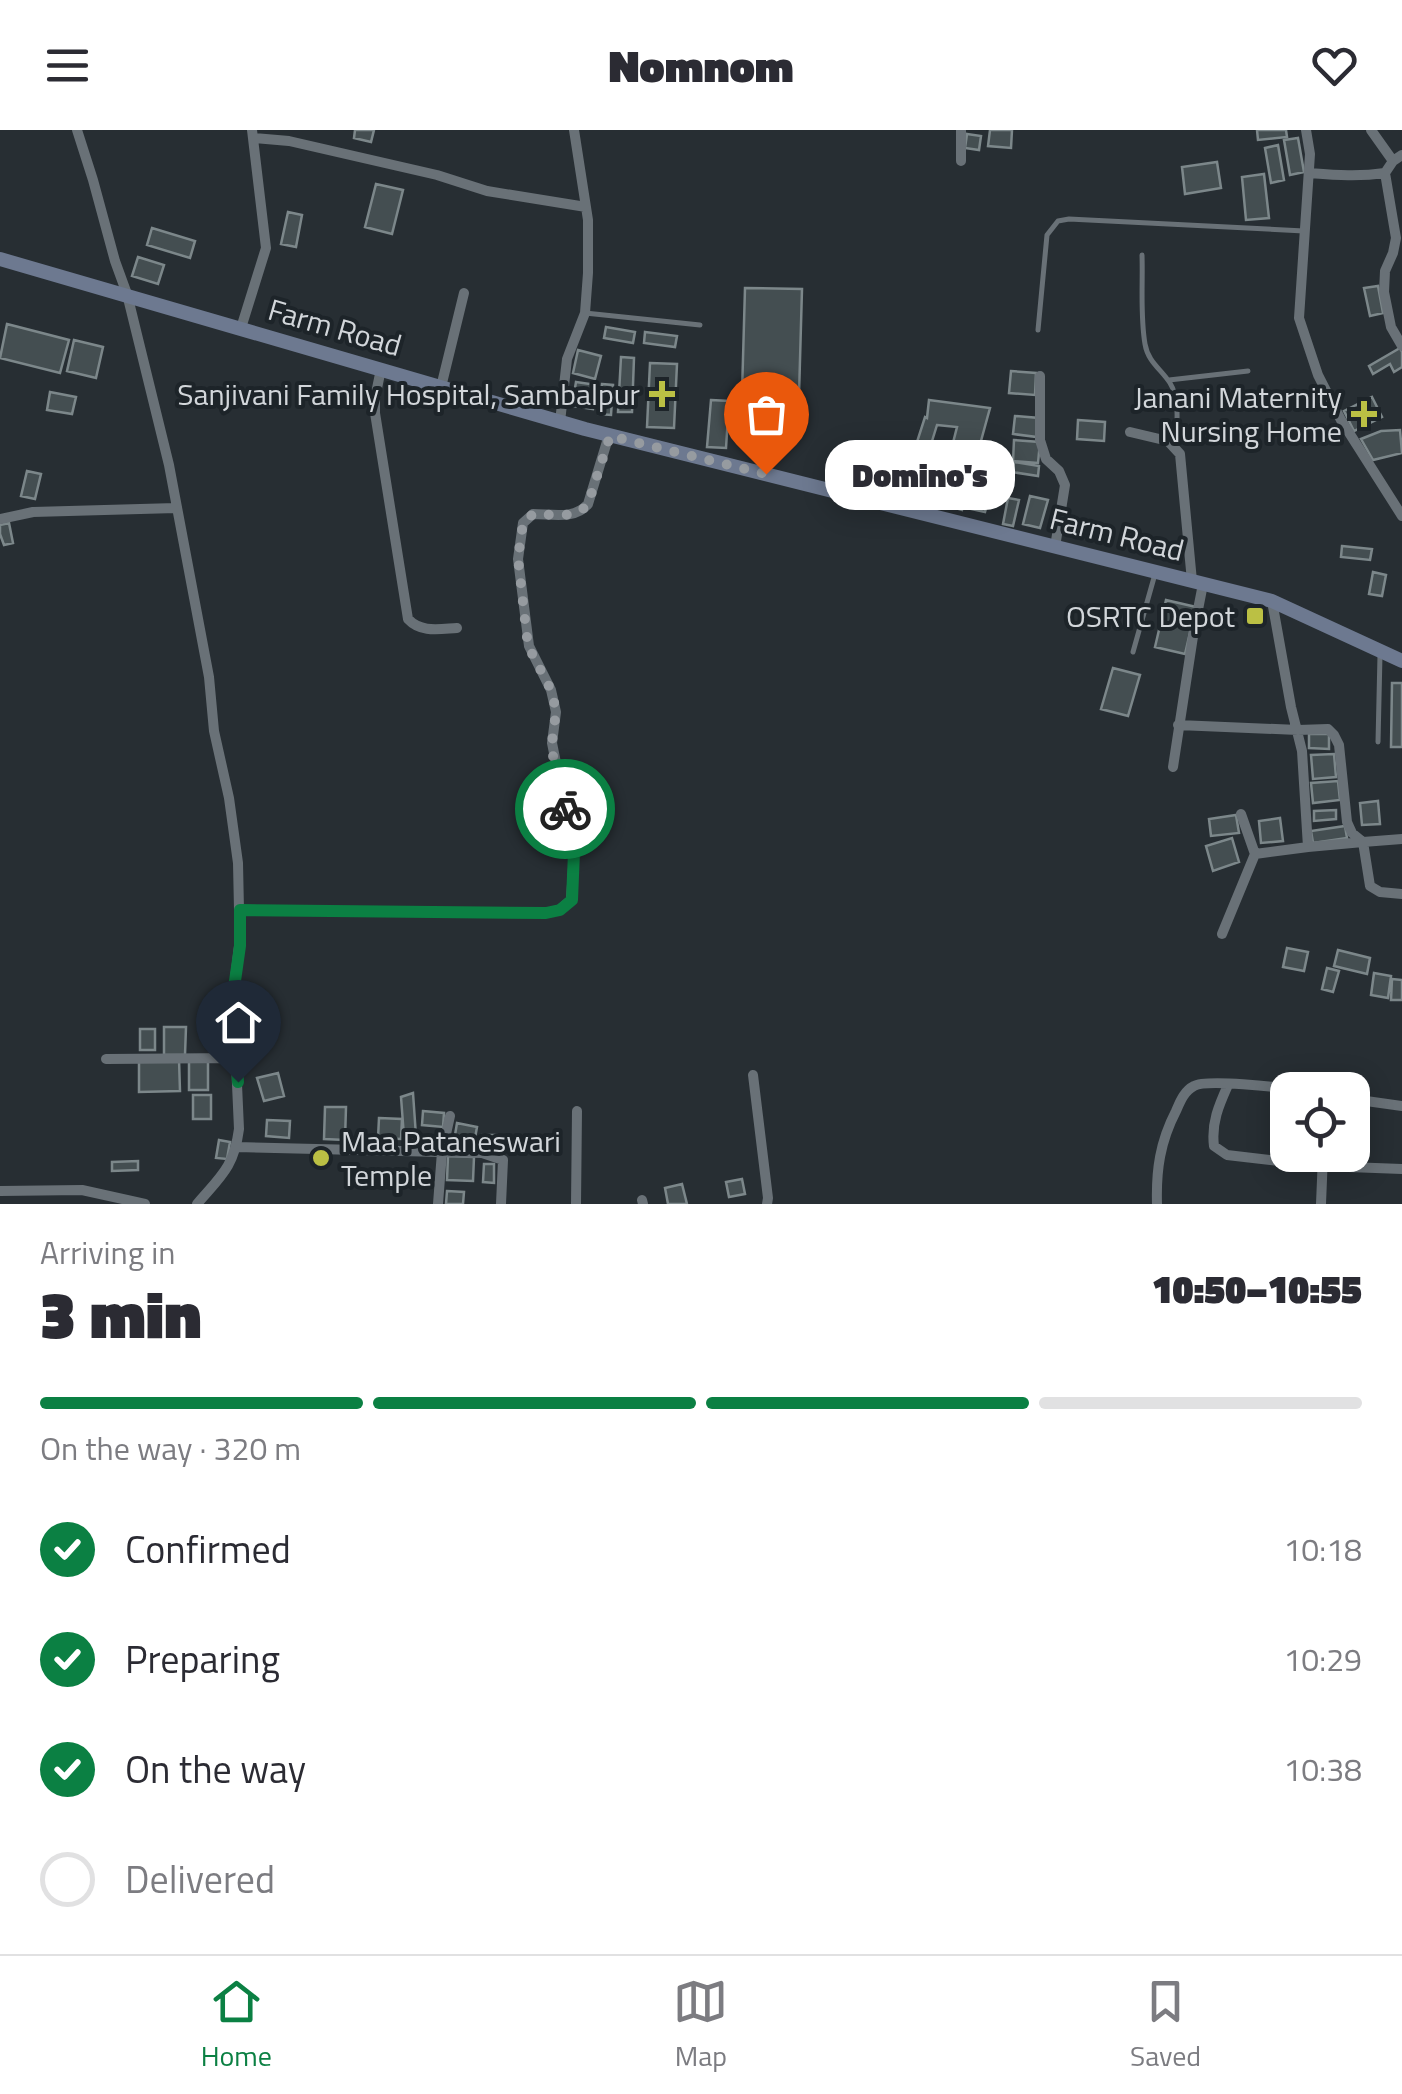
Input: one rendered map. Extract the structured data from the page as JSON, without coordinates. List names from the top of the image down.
{
  "streets": {
    "main road": ["Farm Road"]
  },
  "places": {
    "health": ["Sanjivani Family Hospital, Sambalpur", "Janani Maternity Nursing Home"],
    "other": ["Domino's", "Maa Pataneswari Temple"],
    "transit": ["OSRTC Depot"]
  },
  "page": {
    "header": "Nomnom",
    "bubble": "Domino's",
    "heading": ["3 min", "Arriving in", "10:50–10:55"],
    "bar": "On the way · 320 m",
    "list": [
      ["Confirmed", "10:18"],
      ["Preparing", "10:29"],
      ["On the way", "10:38"],
      "Delivered"
    ],
    "tabs": ["Home", "Map", "Saved"]
  }
}
